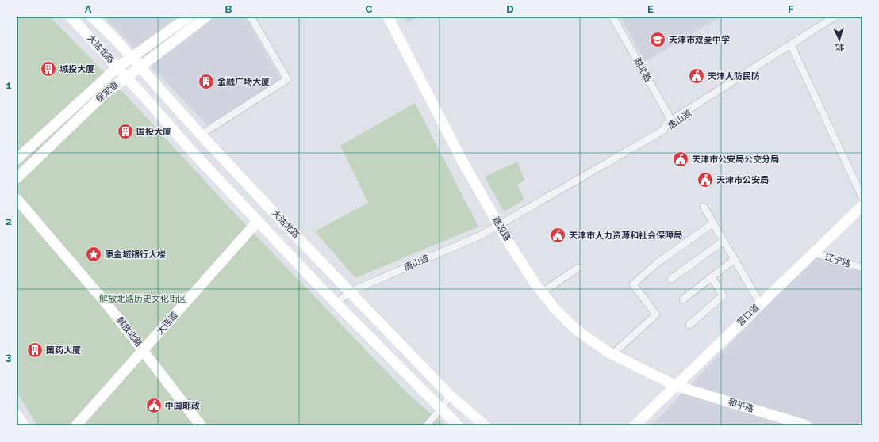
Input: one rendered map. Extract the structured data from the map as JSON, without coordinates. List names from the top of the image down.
{
  "streets": {
    "street": [
      "大沽北路",
      "湖北路",
      "保定道",
      "唐山道",
      "建设路",
      "辽宁路",
      "营口道",
      "大连道",
      "解放北路",
      "和平路"
    ]
  },
  "crossings": [
    ["大沽北路", "保定道"],
    ["大沽北路", "唐山道"],
    ["大沽北路", "大连道"],
    ["湖北路", "唐山道"],
    ["唐山道", "建设路"],
    ["建设路", "营口道"],
    ["建设路", "和平路"],
    ["辽宁路", "营口道"],
    ["营口道", "和平路"],
    ["大连道", "解放北路"]
  ],
  "parks": ["解放北路历史文化街区"],
  "places": {
    "school or university": ["天津市双菱中学"],
    "building": [
      "城投大厦",
      "金融广场大厦",
      "国投大厦",
      "国药大厦"
    ],
    "public building": [
      "天津人防民防",
      "天津市公安局公交分局",
      "天津市公安局",
      "天津市人力资源和社会保障局",
      "中国邮政"
    ],
    "place": ["原金城银行大楼"]
  },
  "north": "bottom",
  "grid": {
    "columns": [
      "A",
      "B",
      "C",
      "D",
      "E",
      "F"
    ],
    "rows": ["1", "2", "3"]
  }
}
